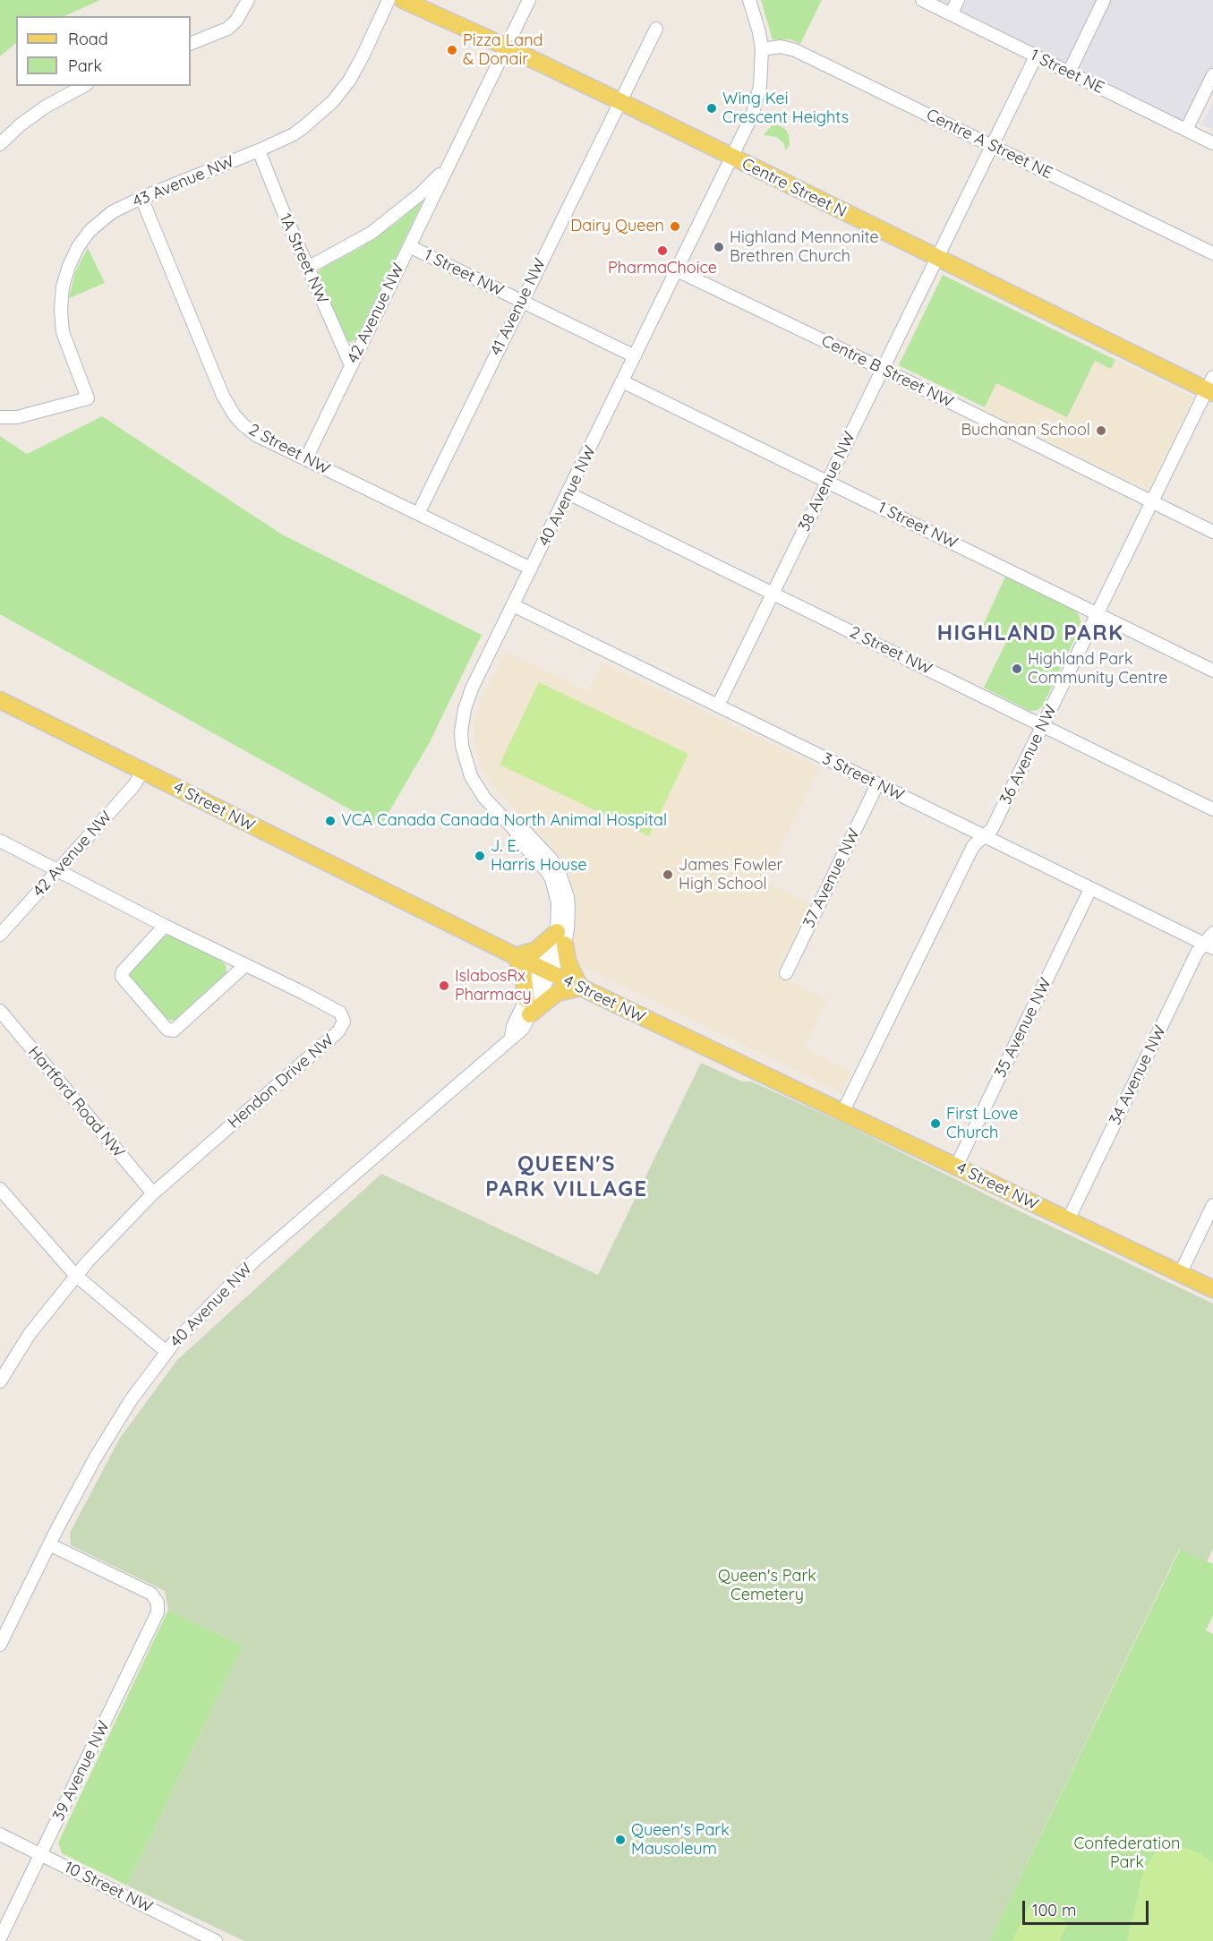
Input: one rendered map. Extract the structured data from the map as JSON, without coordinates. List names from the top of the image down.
{
  "streets": {
    "main road": ["Centre Street N", "4 Street NW"],
    "street": [
      "1 Street NE",
      "Centre A Street NE",
      "43 Avenue NW",
      "1A Street NW",
      "1 Street NW",
      "41 Avenue NW",
      "42 Avenue NW",
      "Centre B Street NW",
      "2 Street NW",
      "38 Avenue NW",
      "40 Avenue NW",
      "36 Avenue NW",
      "3 Street NW",
      "37 Avenue NW",
      "35 Avenue NW",
      "34 Avenue NW",
      "Hendon Drive NW",
      "Hartford Road NW",
      "39 Avenue NW",
      "10 Street NW"
    ]
  },
  "crossings": [
    ["1 Street NE", "38 Avenue NW"],
    ["Centre A Street NE", "38 Avenue NW"],
    ["Centre A Street NE", "40 Avenue NW"],
    ["43 Avenue NW", "1A Street NW"],
    ["43 Avenue NW", "2 Street NW"],
    ["Centre Street N", "41 Avenue NW"],
    ["Centre Street N", "42 Avenue NW"],
    ["Centre Street N", "38 Avenue NW"],
    ["Centre Street N", "40 Avenue NW"],
    ["Centre Street N", "36 Avenue NW"],
    ["1A Street NW", "42 Avenue NW"],
    ["1 Street NW", "41 Avenue NW"],
    ["1 Street NW", "42 Avenue NW"],
    ["1 Street NW", "38 Avenue NW"],
    ["1 Street NW", "40 Avenue NW"],
    ["1 Street NW", "36 Avenue NW"],
    ["41 Avenue NW", "2 Street NW"],
    ["42 Avenue NW", "2 Street NW"],
    ["42 Avenue NW", "4 Street NW"],
    ["42 Avenue NW", "Hendon Drive NW"],
    ["Centre B Street NW", "38 Avenue NW"],
    ["Centre B Street NW", "40 Avenue NW"],
    ["Centre B Street NW", "36 Avenue NW"],
    ["2 Street NW", "38 Avenue NW"],
    ["2 Street NW", "40 Avenue NW"],
    ["2 Street NW", "36 Avenue NW"],
    ["38 Avenue NW", "3 Street NW"],
    ["40 Avenue NW", "3 Street NW"],
    ["40 Avenue NW", "4 Street NW"],
    ["40 Avenue NW", "39 Avenue NW"],
    ["36 Avenue NW", "3 Street NW"],
    ["36 Avenue NW", "4 Street NW"],
    ["3 Street NW", "37 Avenue NW"],
    ["3 Street NW", "35 Avenue NW"],
    ["3 Street NW", "34 Avenue NW"],
    ["4 Street NW", "35 Avenue NW"],
    ["4 Street NW", "34 Avenue NW"],
    ["Hendon Drive NW", "Hartford Road NW"],
    ["39 Avenue NW", "10 Street NW"]
  ],
  "districts": ["HIGHLAND PARK", "QUEEN'S PARK VILLAGE"],
  "parks": ["Queen's Park Cemetery", "Confederation Park"],
  "places": [
    "Pizza Land & Donair",
    "Wing Kei Crescent Heights",
    "Dairy Queen",
    "Highland Mennonite Brethren Church",
    "PharmaChoice",
    "Buchanan School",
    "Highland Park Community Centre",
    "VCA Canada Canada North Animal Hospital",
    "J. E. Harris House",
    "James Fowler High School",
    "IslabosRx Pharmacy",
    "First Love Church",
    "Queen's Park Mausoleum"
  ],
  "legend": ["Road", "Park"],
  "scale_bar": "100 m"
}
